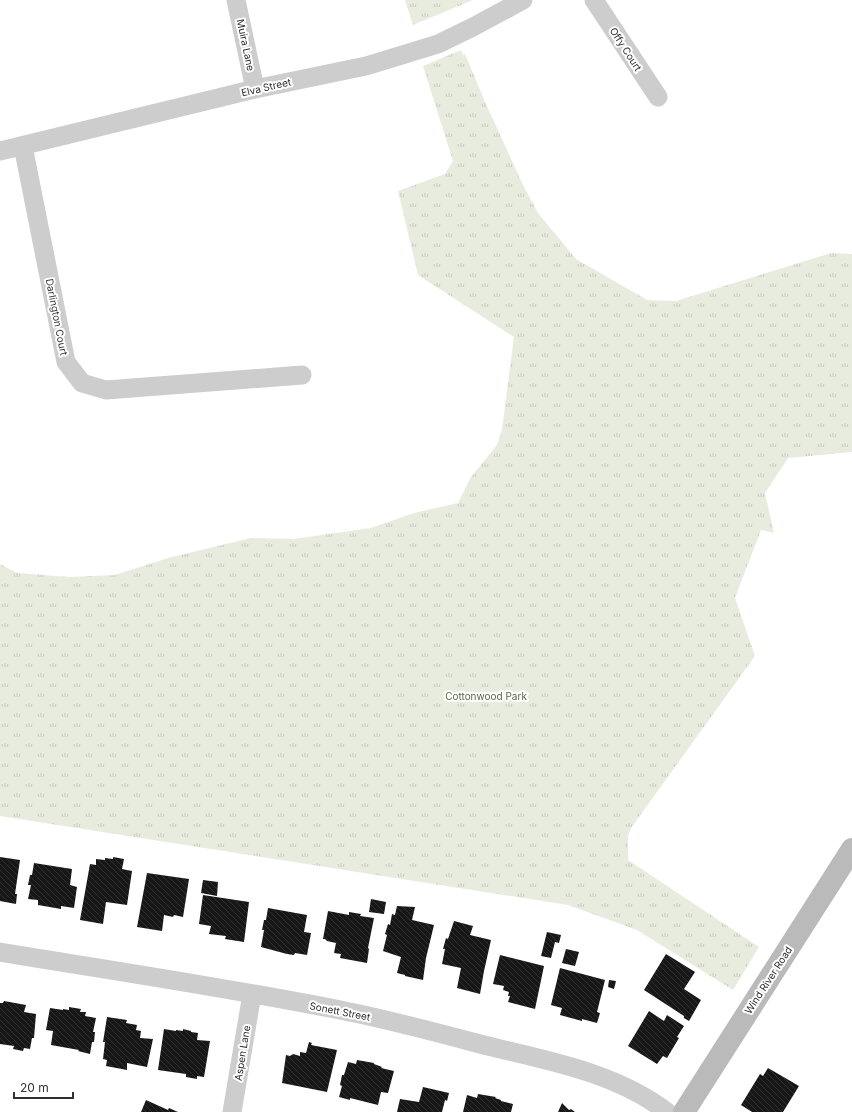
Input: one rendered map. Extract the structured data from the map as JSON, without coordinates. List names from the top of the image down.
{
  "streets": {
    "street": [
      "Muira Lane",
      "Offy Court",
      "Elva Street",
      "Darlington Court",
      "Wind River Road",
      "Sonett Street",
      "Aspen Lane"
    ]
  },
  "crossings": [
    ["Muira Lane", "Elva Street"],
    ["Elva Street", "Darlington Court"],
    ["Sonett Street", "Aspen Lane"]
  ],
  "parks": ["Cottonwood Park"],
  "scale_bar": "20 m"
}
